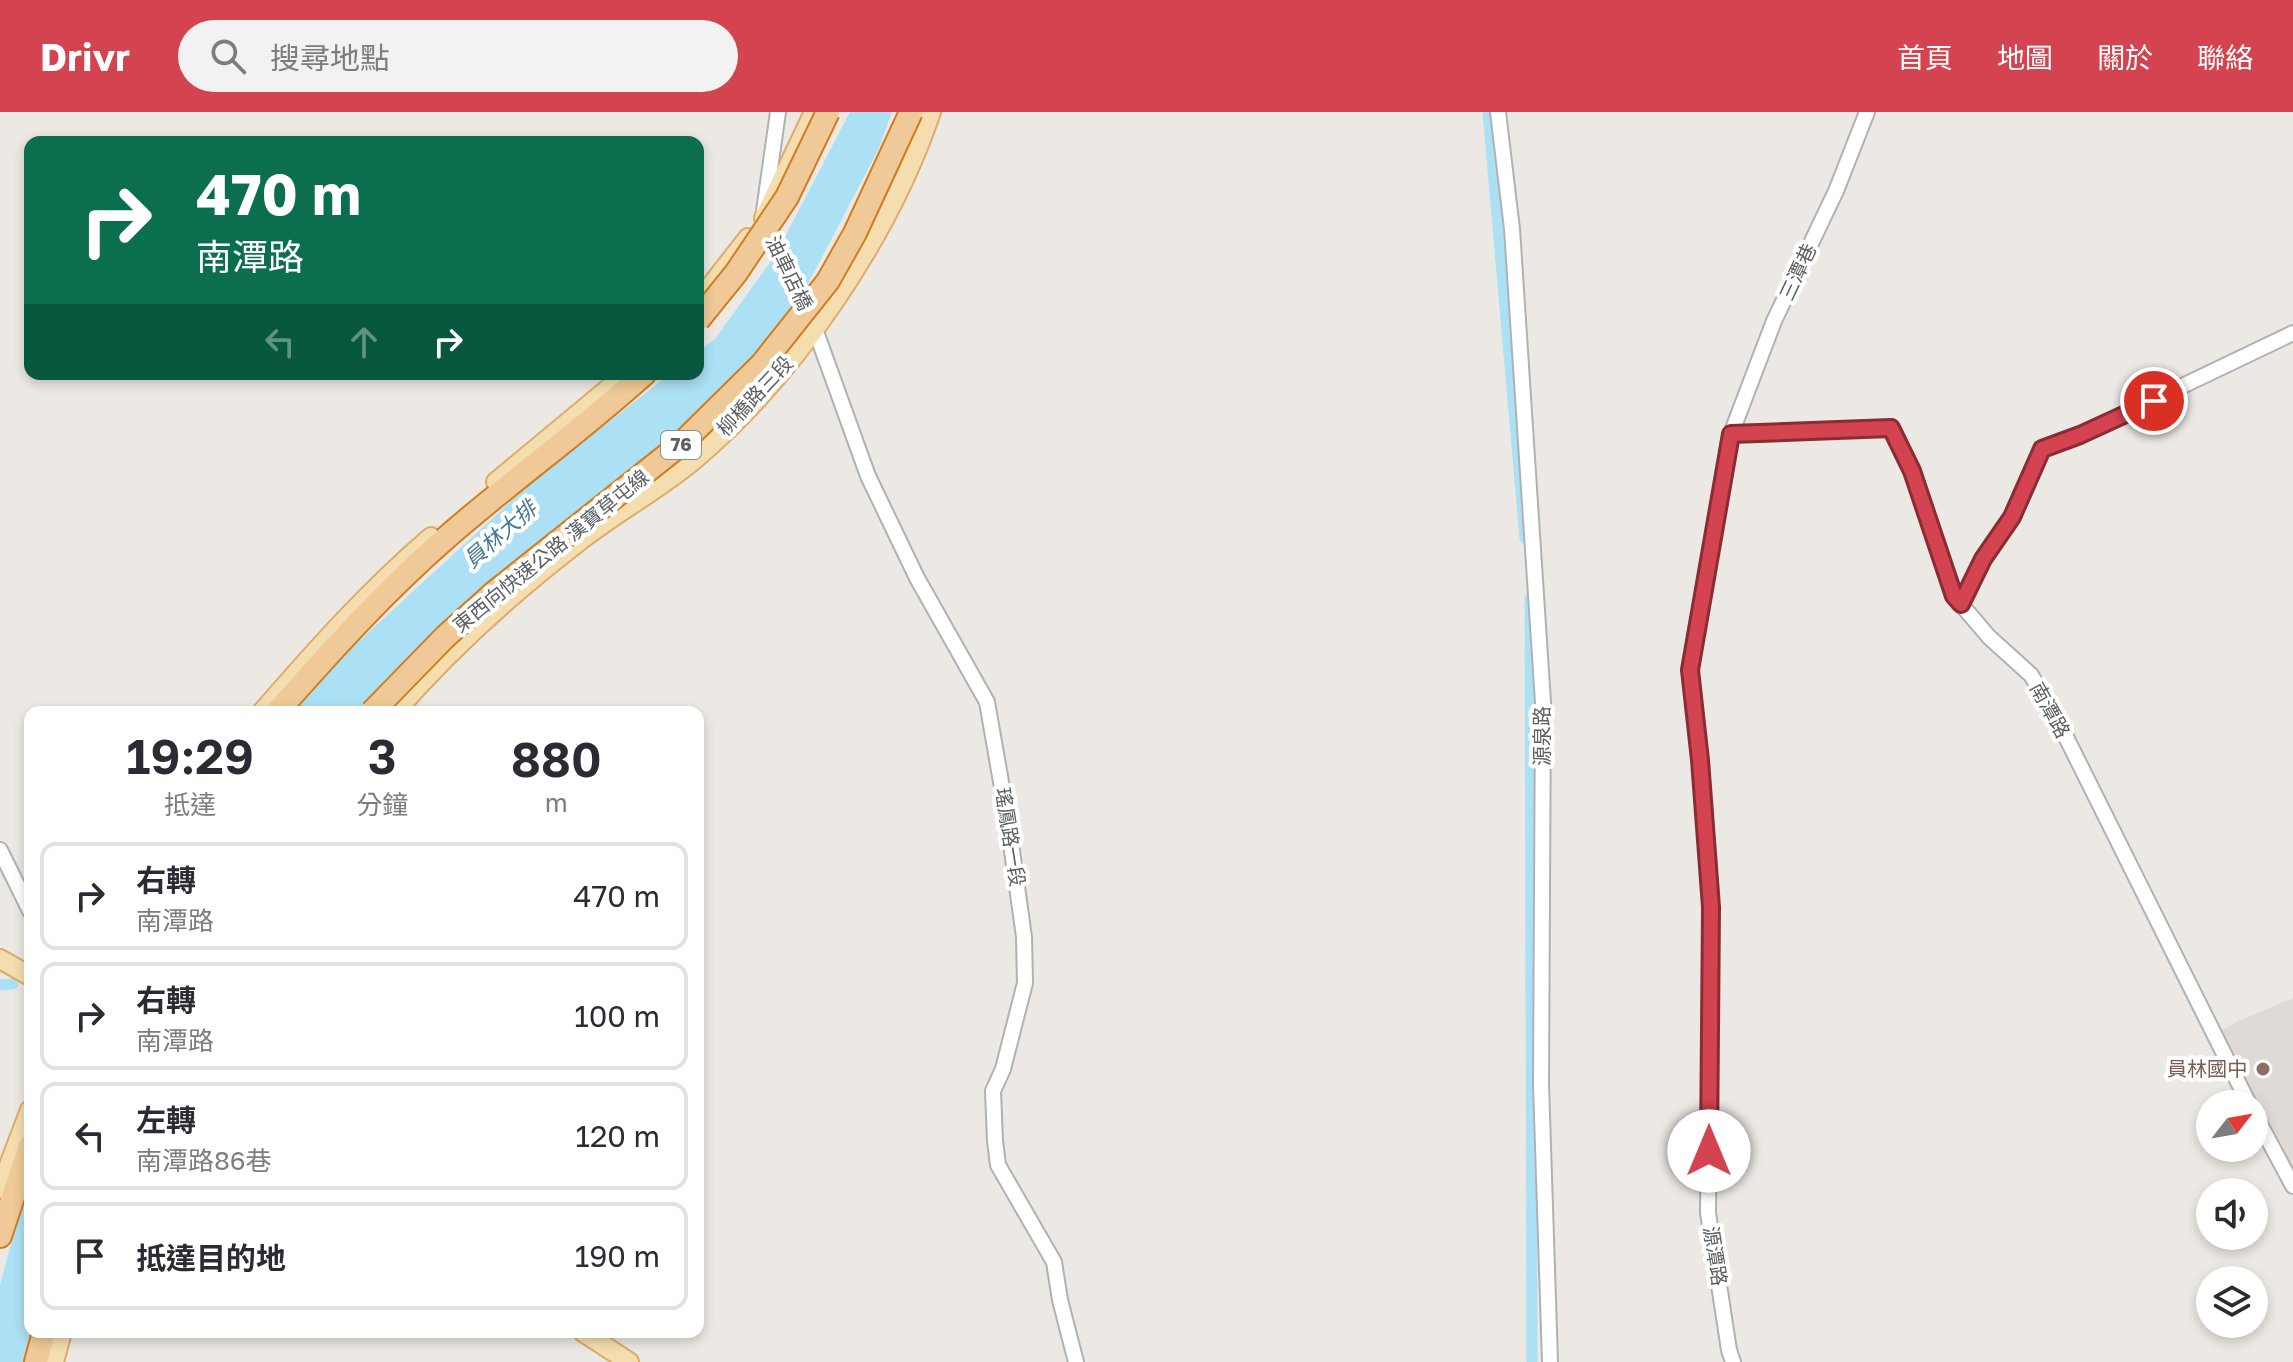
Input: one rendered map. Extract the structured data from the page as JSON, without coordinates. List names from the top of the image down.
{
  "streets": {
    "highway": ["76", "東西向快速公路 漢寶草屯線"],
    "main road": ["柳橋路三段"],
    "street": [
      "三潭巷",
      "油車店橋",
      "南潭路",
      "源泉路",
      "瑤鳳路一段",
      "源潭路"
    ]
  },
  "crossings": [
    ["三潭巷", "南潭路"],
    ["三潭巷", "源潭路"],
    ["油車店橋", "柳橋路三段"],
    ["油車店橋", "瑤鳳路一段"],
    ["柳橋路三段", "瑤鳳路一段"],
    ["南潭路", "源潭路"]
  ],
  "water": ["員林大排"],
  "places": ["員林國中"],
  "north": "top right",
  "page": {
    "header": "Drivr",
    "search": "搜尋地點",
    "nav": [
      "首頁",
      "地圖",
      "關於",
      "聯絡"
    ],
    "turn": ["470 m", "南潭路"],
    "eta": [
      "19:29",
      "抵達",
      "3",
      "分鐘",
      "880",
      "m"
    ],
    "list": [
      {
        "name": "右轉",
        "note": "南潭路",
        "value": "470 m"
      },
      {
        "name": "右轉",
        "note": "南潭路",
        "value": "100 m"
      },
      {
        "name": "左轉",
        "note": "南潭路86巷",
        "value": "120 m"
      },
      {
        "name": "抵達目的地",
        "value": "190 m"
      }
    ]
  }
}
